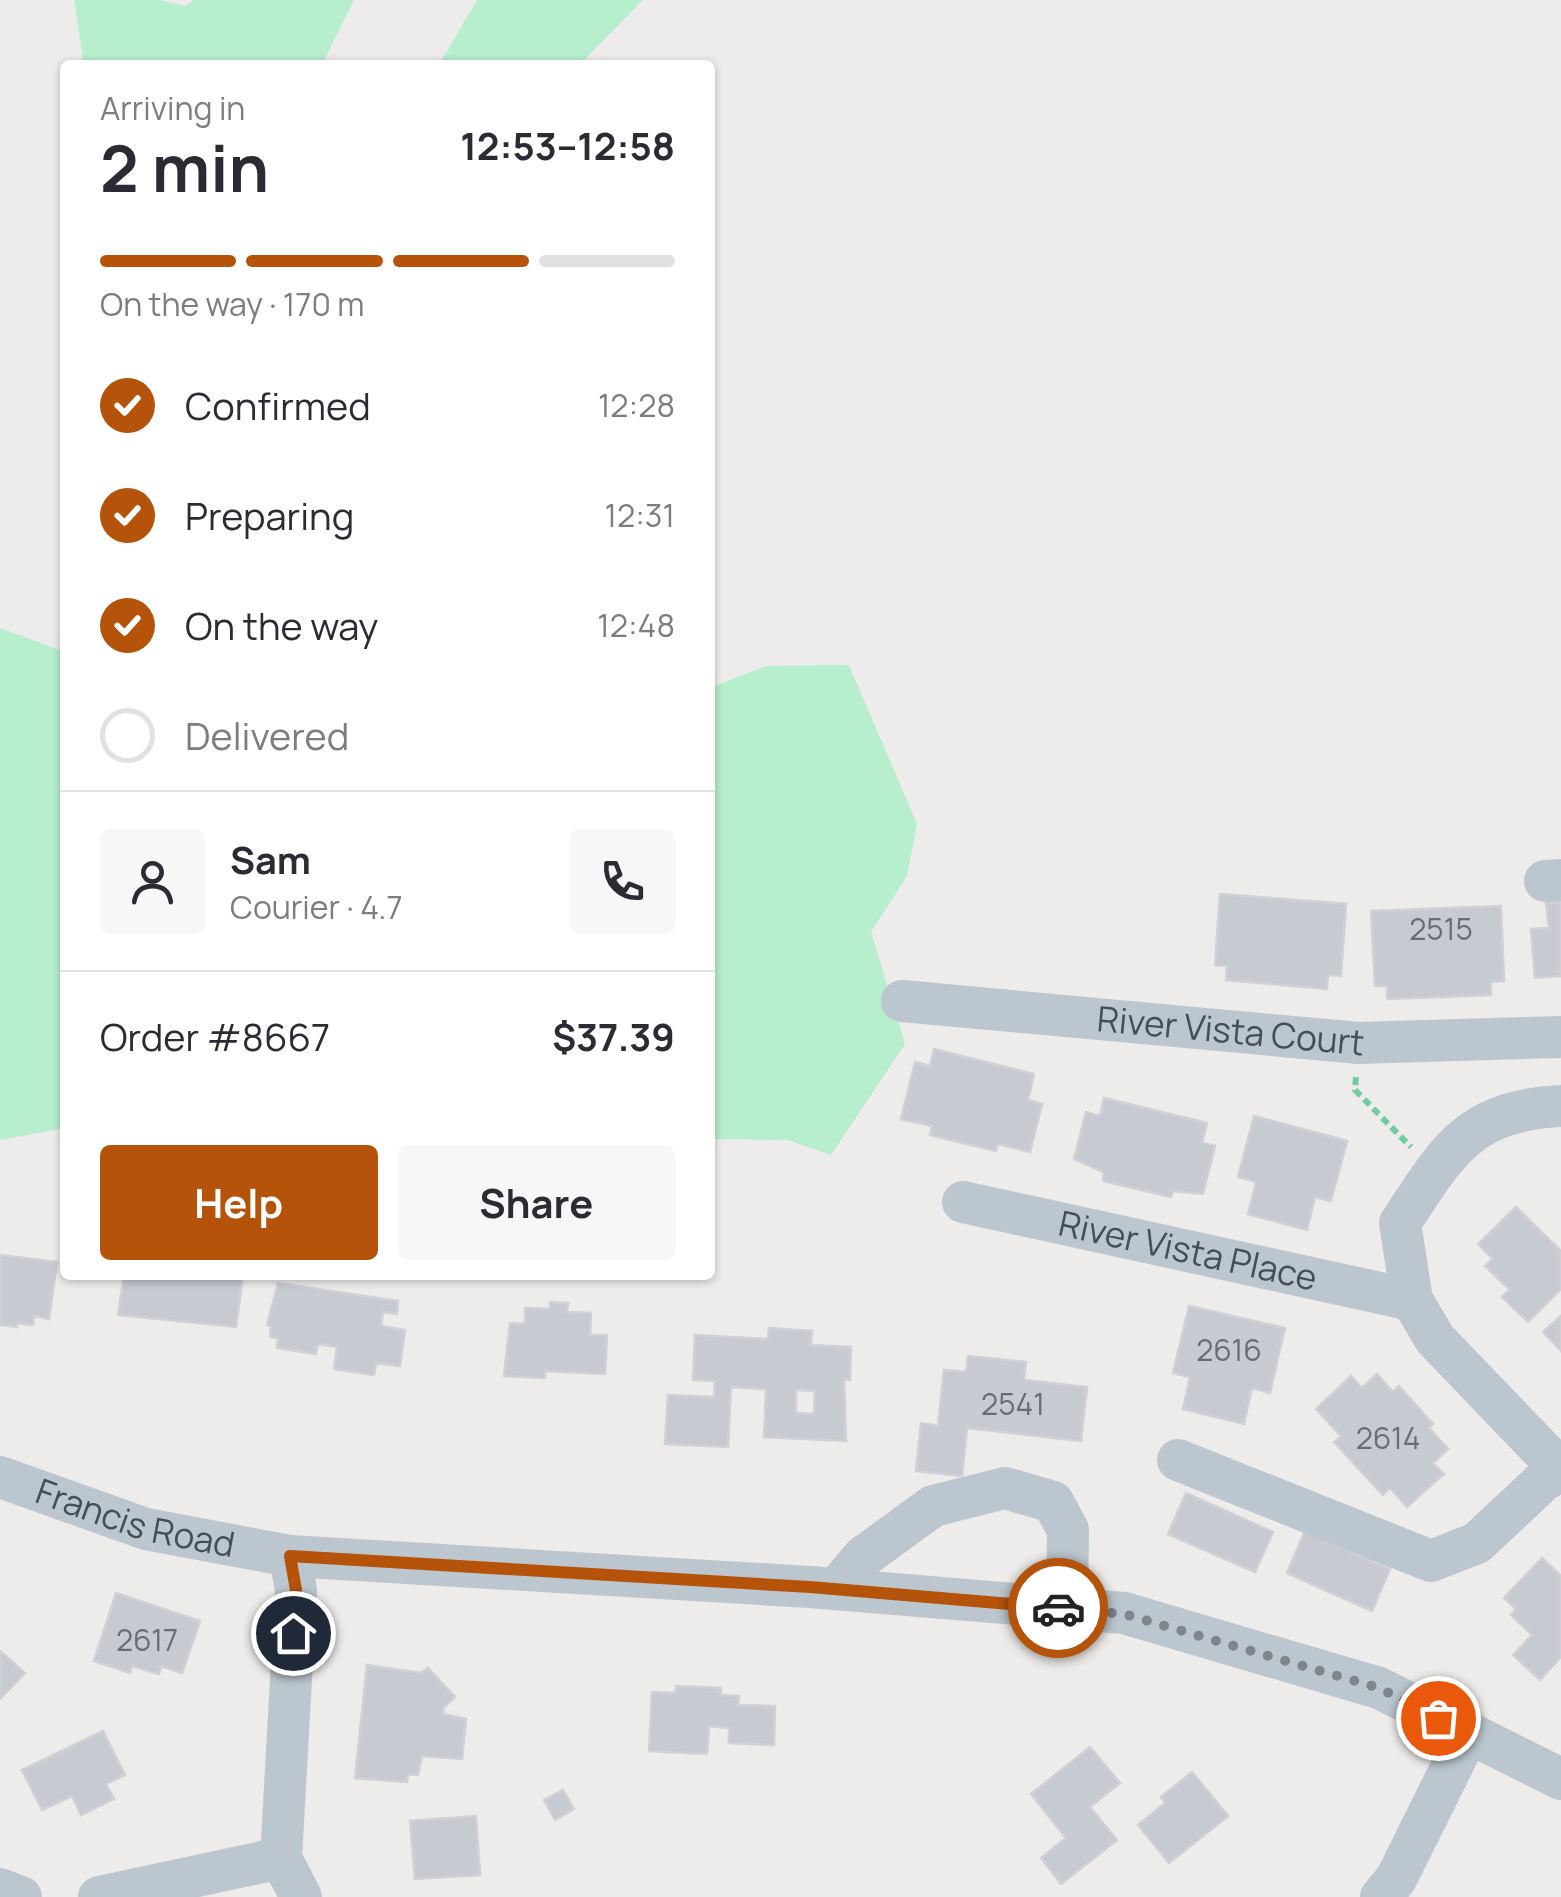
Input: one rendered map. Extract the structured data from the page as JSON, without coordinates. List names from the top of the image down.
{
  "streets": {
    "street": ["River Vista Court", "River Vista Place", "Francis Road"]
  },
  "house_numbers": [
    "2515",
    "2616",
    "2541",
    "2614",
    "2617"
  ],
  "page": {
    "heading": ["2 min", "Arriving in", "12:53–12:58"],
    "panel": [
      "Sam",
      "Courier · 4.7",
      "Order #8667",
      "$37.39"
    ],
    "bar": "On the way · 170 m",
    "list": [
      ["Confirmed", "12:28"],
      ["Preparing", "12:31"],
      ["On the way", "12:48"],
      "Delivered"
    ],
    "buttons": ["Help", "Share"]
  }
}
